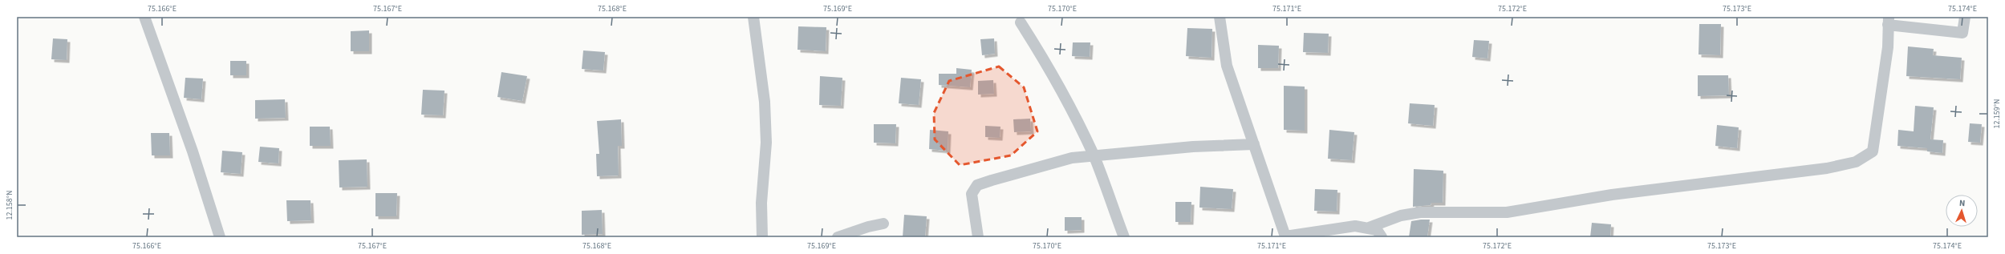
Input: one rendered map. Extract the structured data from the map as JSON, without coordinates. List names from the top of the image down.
{
  "north": "top",
  "coordinates": [
    "75.166°E",
    "75.167°E",
    "75.168°E",
    "75.169°E",
    "75.170°E",
    "75.171°E",
    "75.172°E",
    "75.173°E",
    "75.174°E",
    "12.159°N",
    "12.158°N"
  ]
}
